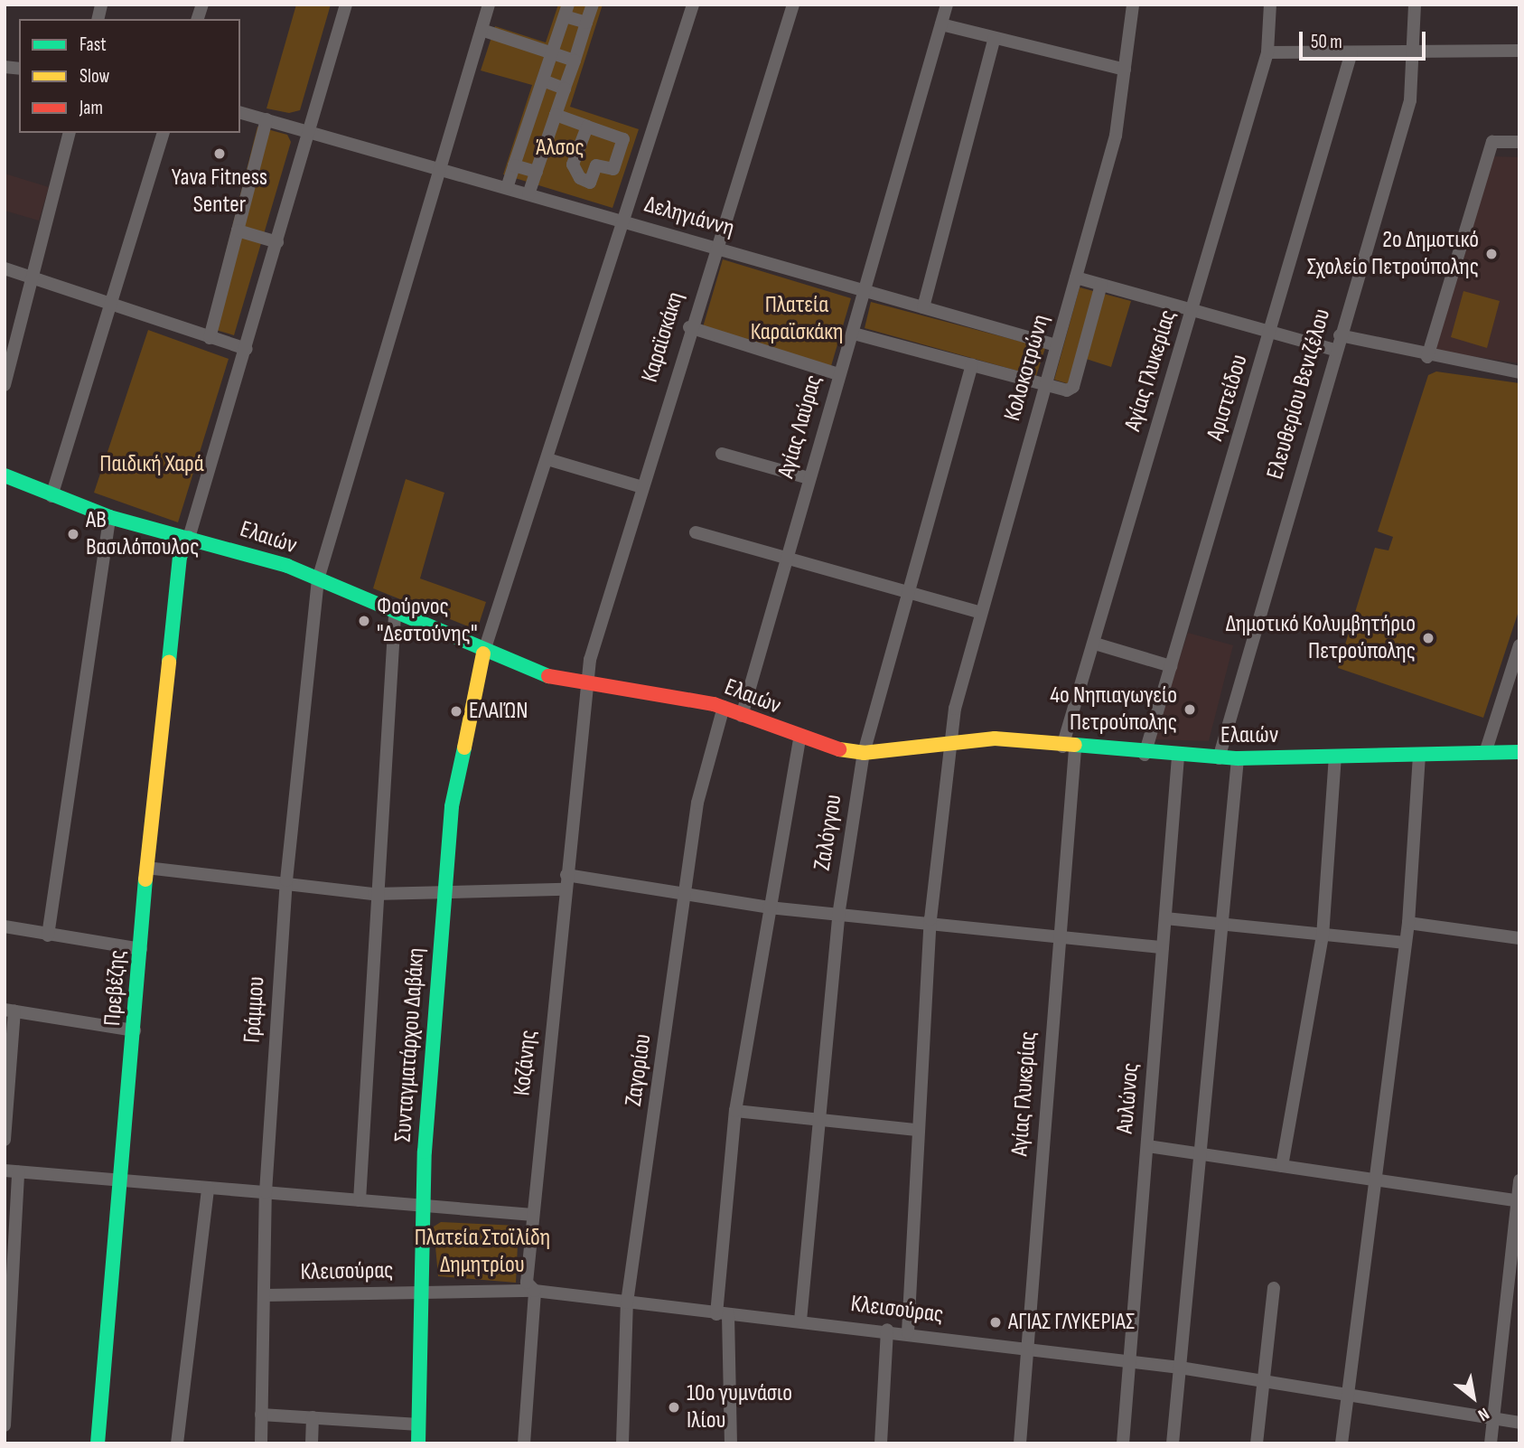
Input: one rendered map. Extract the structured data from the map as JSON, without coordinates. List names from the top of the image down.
{
  "streets": {
    "street": [
      "Δεληγιάννη",
      "Καραϊσκάκη",
      "Κολοκοτρώνη",
      "Αγίας Γλυκερίας",
      "Ελευθερίου Βενιζέλου",
      "Αριστείδου",
      "Αγίας Λαύρας",
      "Ελαιών",
      "Ζαλόγγου",
      "Πρεβέζης",
      "Γράμμου",
      "Συνταγματάρχου Δαβάκη",
      "Κοζάνης",
      "Ζαγορίου",
      "Αυλώνος",
      "Κλεισούρας"
    ]
  },
  "crossings": [
    ["Δεληγιάννη", "Καραϊσκάκη"],
    ["Δεληγιάννη", "Κολοκοτρώνη"],
    ["Δεληγιάννη", "Αγίας Λαύρας"],
    ["Δεληγιάννη", "Γράμμου"],
    ["Καραϊσκάκη", "Ελαιών"],
    ["Καραϊσκάκη", "Κοζάνης"],
    ["Κολοκοτρώνη", "Ελαιών"],
    ["Κολοκοτρώνη", "Κλεισούρας"],
    ["Αγίας Γλυκερίας", "Ελαιών"],
    ["Αγίας Γλυκερίας", "Κλεισούρας"],
    ["Ελευθερίου Βενιζέλου", "Ελαιών"],
    ["Αριστείδου", "Ελαιών"],
    ["Αγίας Λαύρας", "Ελαιών"],
    ["Ελαιών", "Ζαλόγγου"],
    ["Ελαιών", "Πρεβέζης"],
    ["Ελαιών", "Γράμμου"],
    ["Ελαιών", "Συνταγματάρχου Δαβάκη"],
    ["Ελαιών", "Κοζάνης"],
    ["Ελαιών", "Ζαγορίου"],
    ["Ελαιών", "Αυλώνος"],
    ["Ζαλόγγου", "Κλεισούρας"],
    ["Γράμμου", "Κλεισούρας"],
    ["Συνταγματάρχου Δαβάκη", "Κλεισούρας"],
    ["Κοζάνης", "Κλεισούρας"],
    ["Ζαγορίου", "Κλεισούρας"],
    ["Αυλώνος", "Κλεισούρας"]
  ],
  "parks": [
    "Άλσος",
    "Πλατεία Καραϊσκάκη",
    "Παιδική Χαρά",
    "Πλατεία Στοϊλίδη Δημητρίου"
  ],
  "places": [
    "Yava Fitness Senter",
    "2ο Δημοτικό Σχολείο Πετρούπολης",
    "ΑΒ Βασιλόπουλος",
    "Φούρνος \"Δεστούνης\"",
    "Δημοτικό Κολυμβητήριο Πετρούπολης",
    "4ο Νηπιαγωγείο Πετρούπολης",
    "ΕΛΑΙΏΝ",
    "ΑΓΙΑΣ ΓΛΥΚΕΡΙΑΣ",
    "10ο γυμνάσιο Ιλίου"
  ],
  "legend": ["Fast", "Slow", "Jam"],
  "scale_bar": "50 m",
  "north": "bottom right"
}
